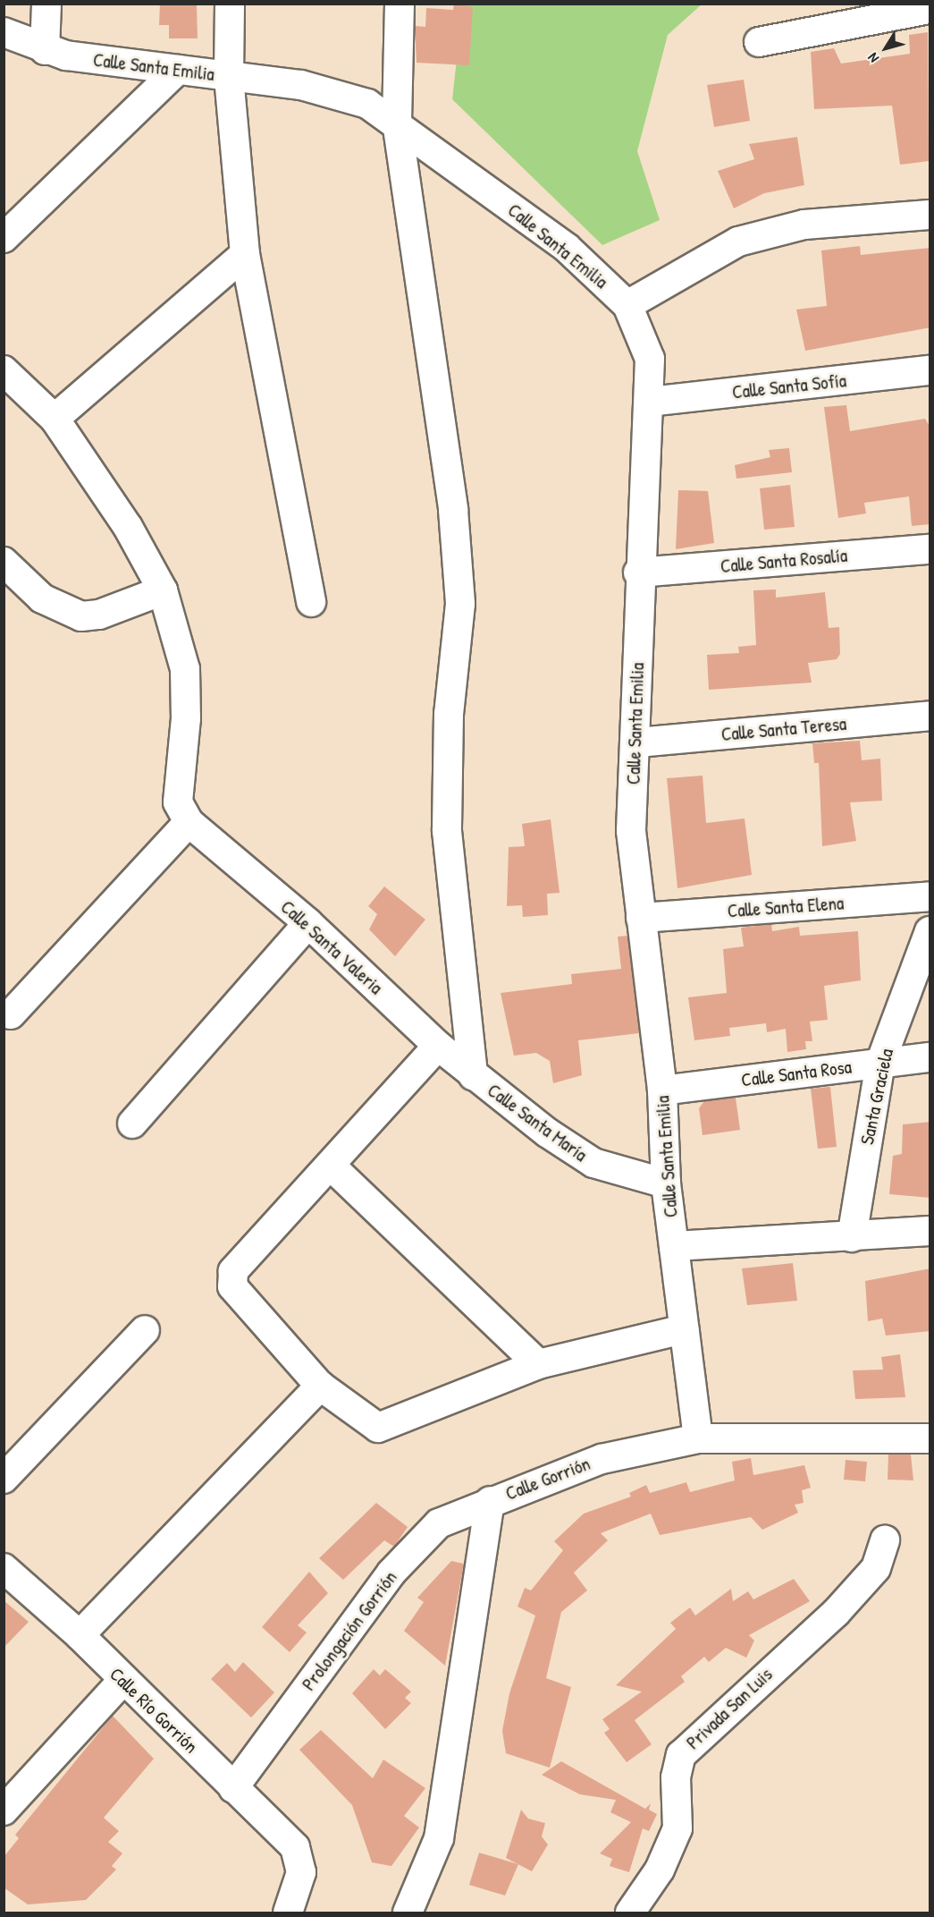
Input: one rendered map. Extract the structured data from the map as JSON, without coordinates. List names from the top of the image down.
{
  "streets": {
    "street": [
      "Calle Santa Emilia",
      "Calle Santa Sofía",
      "Calle Santa Rosalía",
      "Calle Santa Teresa",
      "Calle Santa Elena",
      "Calle Santa Valeria",
      "Calle Santa Rosa",
      "Santa Graciela",
      "Calle Santa María",
      "Calle Gorrión",
      "Prolongación Gorrión",
      "Privada San Luis",
      "Calle Río Gorrión"
    ]
  },
  "crossings": [
    ["Calle Santa Emilia", "Calle Santa Sofía"],
    ["Calle Santa Emilia", "Calle Santa Rosalía"],
    ["Calle Santa Emilia", "Calle Santa Teresa"],
    ["Calle Santa Emilia", "Calle Santa Elena"],
    ["Calle Santa Emilia", "Calle Santa Rosa"],
    ["Calle Santa Emilia", "Calle Santa María"],
    ["Calle Santa Emilia", "Calle Gorrión"],
    ["Calle Santa Valeria", "Calle Santa María"],
    ["Calle Santa Rosa", "Santa Graciela"],
    ["Calle Gorrión", "Prolongación Gorrión"],
    ["Prolongación Gorrión", "Calle Río Gorrión"]
  ],
  "north": "bottom left"
}
